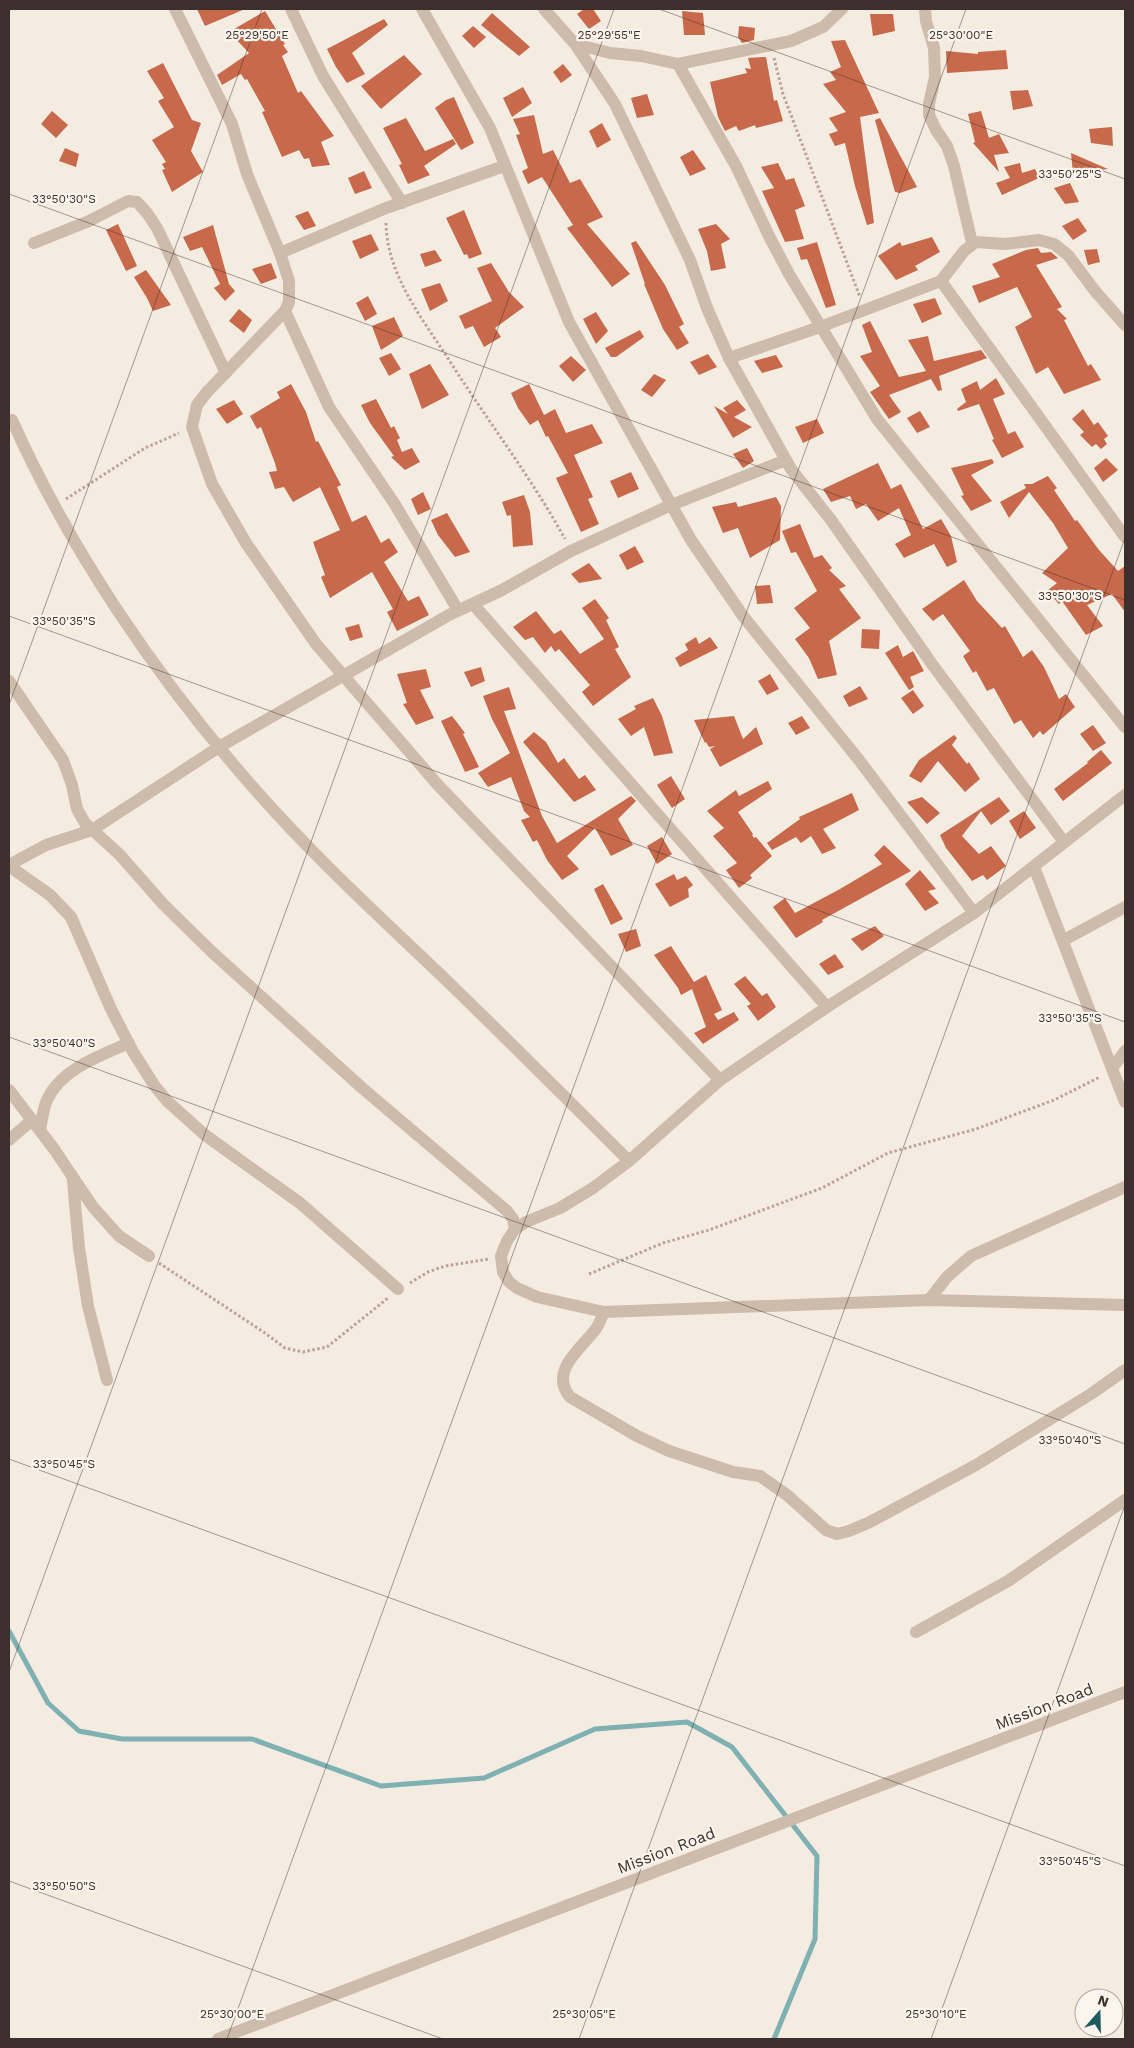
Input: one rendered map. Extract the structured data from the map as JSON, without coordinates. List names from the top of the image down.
{
  "streets": {
    "street": ["Mission Road"]
  },
  "north": "top",
  "coordinates": [
    "25°29'50\"E",
    "25°30'00\"E",
    "25°29'55\"E",
    "33°50'25\"S",
    "33°50'30\"S",
    "33°50'35\"S",
    "33°50'40\"S",
    "33°50'45\"S",
    "33°50'50\"S",
    "25°30'05\"E",
    "25°30'10\"E"
  ]
}
